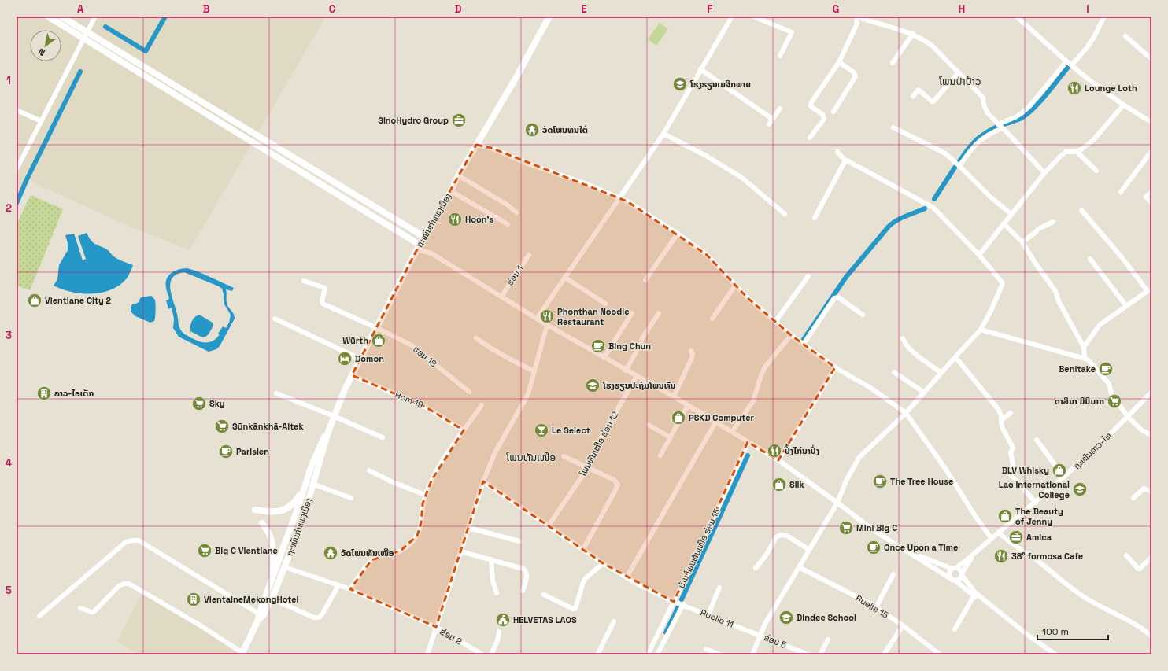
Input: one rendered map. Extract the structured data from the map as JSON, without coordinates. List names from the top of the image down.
{
  "streets": {
    "main road": ["ຖະໜົນກຳແພງເມືອງ"],
    "street": [
      "ຮ່ອມ 1",
      "ຮ່ອມ 18",
      "Hom 19",
      "ໂພນທັນເໜືອ ຮ່ອມ 12",
      "ຖະໜົນລາວ-ໄທ",
      "ບ້ານ ໂພນທັນເໜືອ ຮ່ອມ 15",
      "Ruelle 15",
      "Ruelle 11",
      "ຂ່ອມ 2",
      "ຂ່ອມ 5"
    ]
  },
  "crossings": [
    ["ຖະໜົນກຳແພງເມືອງ", "ຮ່ອມ 18"],
    ["ຖະໜົນກຳແພງເມືອງ", "Hom 19"],
    ["ຖະໜົນກຳແພງເມືອງ", "ຂ່ອມ 2"],
    ["ໂພນທັນເໜືອ ຮ່ອມ 12", "Ruelle 11"],
    ["ບ້ານ ໂພນທັນເໜືອ ຮ່ອມ 15", "Ruelle 11"],
    ["Ruelle 11", "ຂ່ອມ 5"]
  ],
  "districts": ["ໂພນປ່າປ້າວ", "ໂພນທັນເໜືອ"],
  "places": {
    "school or university": [
      "ໂຮງຮຽນເມຈິກພາມ",
      "ໂຮງຮຽນປະຖົມໂພນທັນ",
      "Lao International College",
      "Dindee School"
    ],
    "restaurant": [
      "Lounge Loth",
      "Hoon's",
      "Phonthan Noodle Restaurant",
      "ປີ້ງໄກ່ນາປົ່ງ",
      "38° formosa Cafe"
    ],
    "office": ["SinoHydro Group", "Amica"],
    "temple": ["ວັດໂພນທັນໃຕ້", "ວັດໂພນທັນເໜືອ"],
    "shop": [
      "Vientiane City 2",
      "Würth",
      "PSKD Computer",
      "BLV Whisky",
      "Silk",
      "The Beauty of Jenny"
    ],
    "cafe": [
      "Bing Chun",
      "Benitake",
      "Parisien",
      "The Tree House",
      "Once Upon a Time"
    ],
    "hotel": ["Domon"],
    "building": ["ລາວ-ໄອເຕັກ", "VientaineMekongHotel"],
    "supermarket": [
      "ດາລິນາ ມິນິມາກ",
      "Sky",
      "Sūnkānkhā-Aitek",
      "Mini Big C",
      "Big C Vientiane"
    ],
    "bar": ["Le Select"],
    "public building": ["HELVETAS LAOS"]
  },
  "scale_bar": "100 m",
  "north": "bottom left",
  "grid": {
    "columns": [
      "A",
      "B",
      "C",
      "D",
      "E",
      "F",
      "G",
      "H",
      "I"
    ],
    "rows": [
      "1",
      "2",
      "3",
      "4",
      "5"
    ]
  }
}
